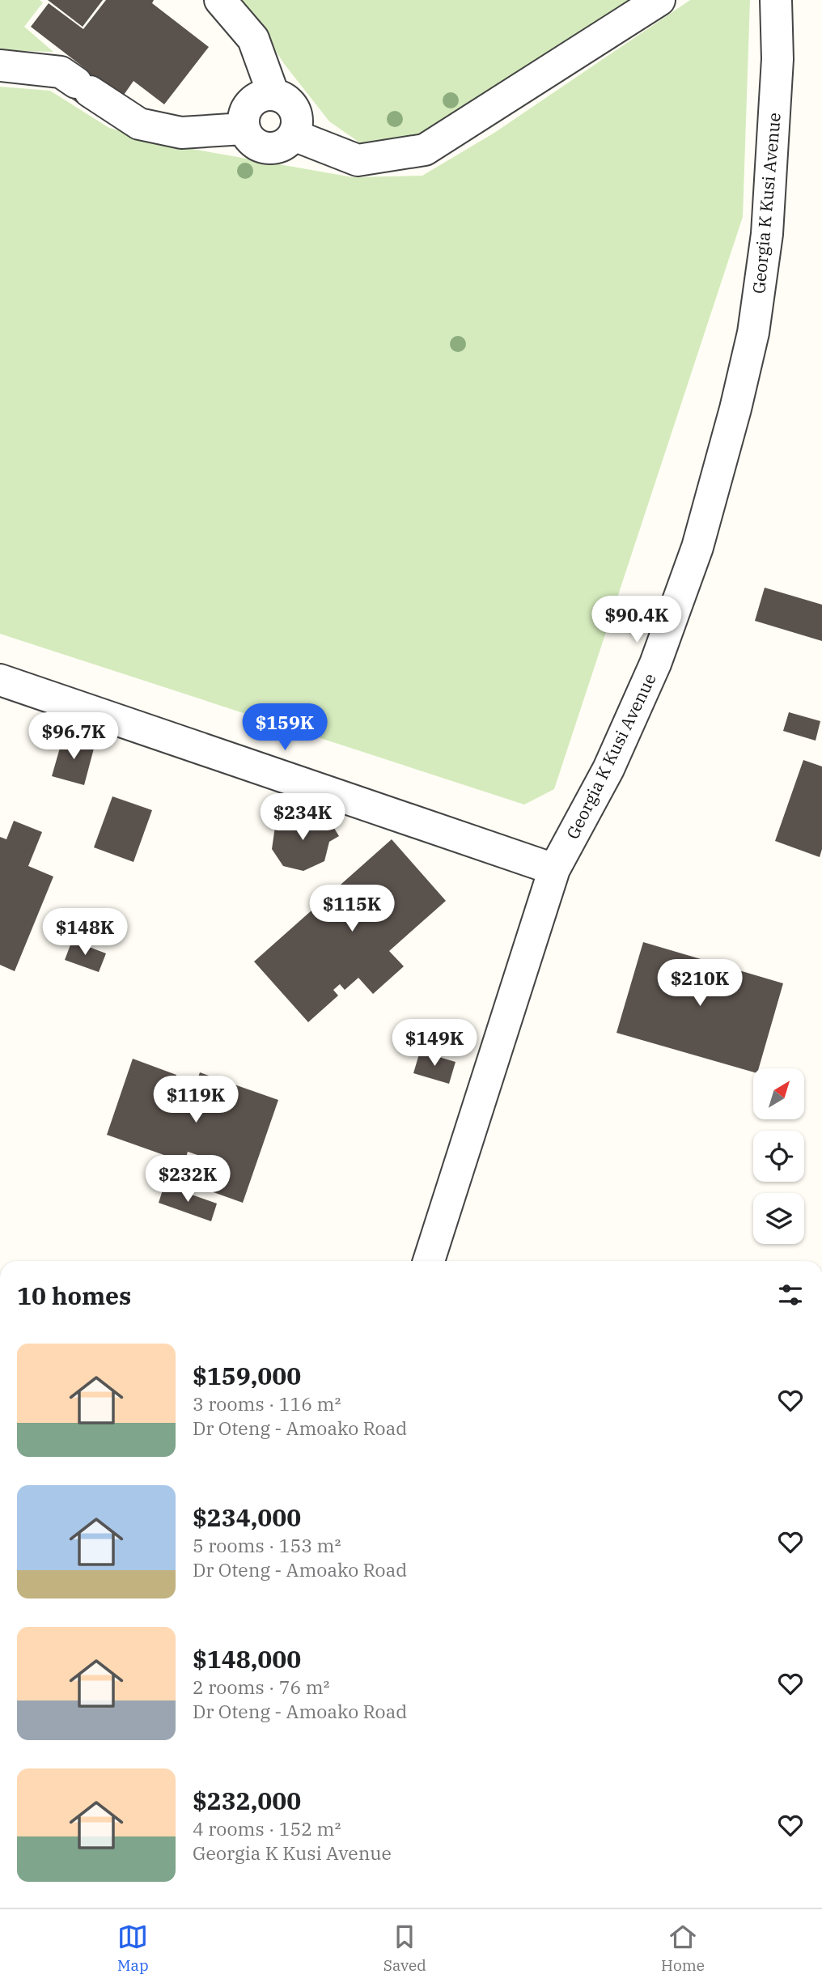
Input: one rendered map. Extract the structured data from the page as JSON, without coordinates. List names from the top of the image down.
{
  "streets": {
    "street": ["Georgia K Kusi Avenue"]
  },
  "north": "top right",
  "page": {
    "price": [
      "$90.4K",
      "$159K",
      "$96.7K",
      "$234K",
      "$115K",
      "$148K",
      "$210K",
      "$149K",
      "$119K",
      "$232K"
    ],
    "heading": "10 homes",
    "list": [
      {
        "name": "$159,000",
        "note": "3 rooms · 116 m² · Dr Oteng - Amoako Road"
      },
      {
        "name": "$234,000",
        "note": "5 rooms · 153 m² · Dr Oteng - Amoako Road"
      },
      {
        "name": "$148,000",
        "note": "2 rooms · 76 m² · Dr Oteng - Amoako Road"
      },
      {
        "name": "$232,000",
        "note": "4 rooms · 152 m² · Georgia K Kusi Avenue"
      }
    ],
    "tabs": ["Map", "Saved", "Home"]
  }
}
